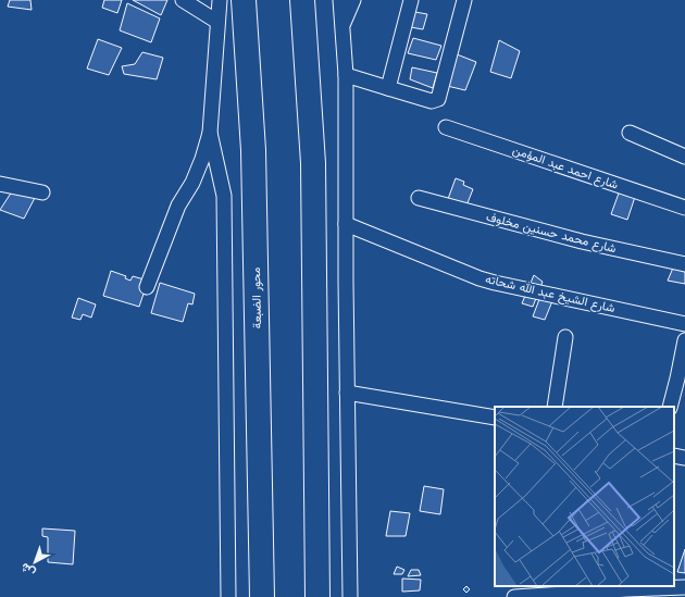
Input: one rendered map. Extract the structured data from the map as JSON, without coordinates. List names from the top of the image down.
{
  "streets": {
    "highway": ["محور الضبعة"],
    "street": ["شارع احمد عبد المؤمن", "شارع محمد حسنين مخلوف", "شارع الشيخ عبد الله شحاته"]
  },
  "north": "bottom left"
}
